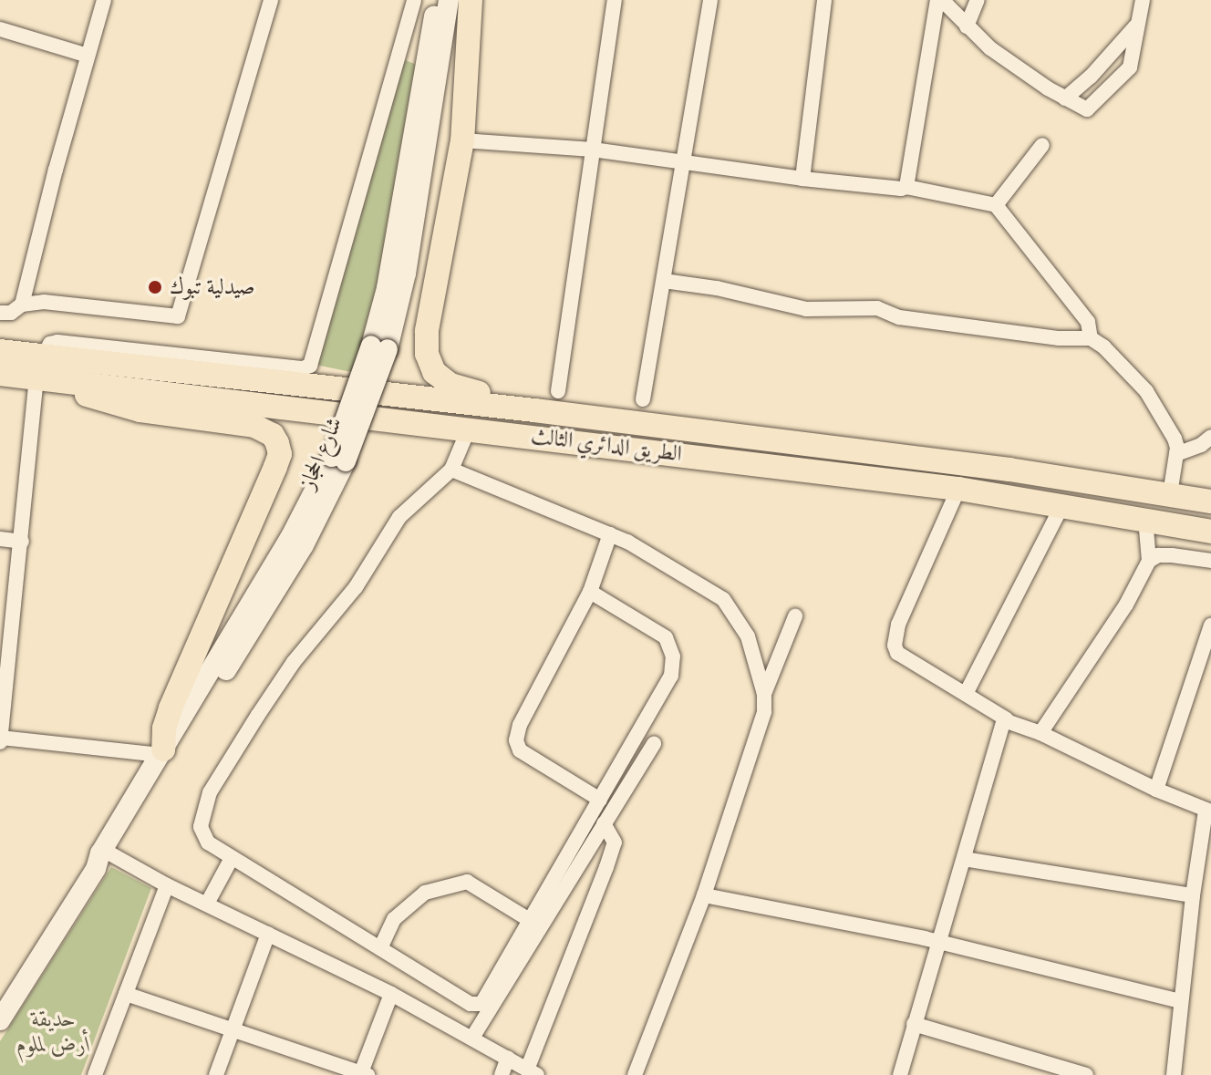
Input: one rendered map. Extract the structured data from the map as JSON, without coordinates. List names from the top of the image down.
{
  "streets": {
    "highway": ["الطريق الدائري الثالث"],
    "main road": ["شارع الحجاز"]
  },
  "parks": ["حديقة أرض لملوم"],
  "places": ["صيدلية تبوك"]
}
